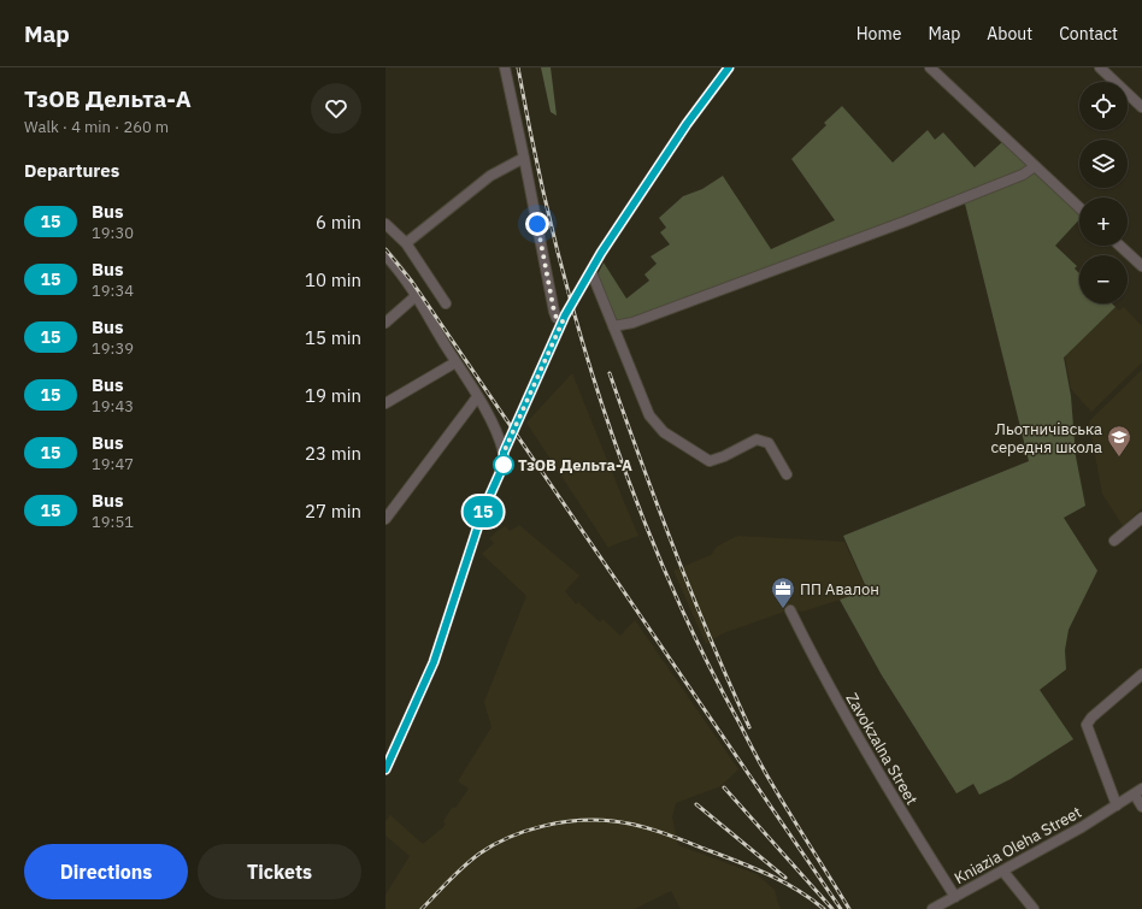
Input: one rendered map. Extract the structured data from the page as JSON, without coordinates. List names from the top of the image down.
{
  "streets": {
    "street": ["Zavokzalna Street", "Kniazia Oleha Street"]
  },
  "crossings": [
    ["Zavokzalna Street", "Kniazia Oleha Street"]
  ],
  "places": {
    "school or university": ["Льотничівська середня школа"],
    "other": ["ТзОВ Дельта-А"],
    "office": ["ПП Авалон"]
  },
  "lines": ["bus line 15"],
  "page": {
    "header": "Map",
    "nav": [
      "Home",
      "Map",
      "About",
      "Contact"
    ],
    "heading": [
      ["ТзОВ Дельта-А", "Walk · 4 min · 260 m"],
      "Departures"
    ],
    "on_map": "15",
    "map_buttons": ["+", "−"],
    "list": [
      {
        "mark": "15",
        "name": "Bus",
        "note": "19:30",
        "value": "6 min"
      },
      {
        "mark": "15",
        "name": "Bus",
        "note": "19:34",
        "value": "10 min"
      },
      {
        "mark": "15",
        "name": "Bus",
        "note": "19:39",
        "value": "15 min"
      },
      {
        "mark": "15",
        "name": "Bus",
        "note": "19:43",
        "value": "19 min"
      },
      {
        "mark": "15",
        "name": "Bus",
        "note": "19:47",
        "value": "23 min"
      },
      {
        "mark": "15",
        "name": "Bus",
        "note": "19:51",
        "value": "27 min"
      }
    ],
    "buttons": ["Directions", "Tickets"]
  }
}
